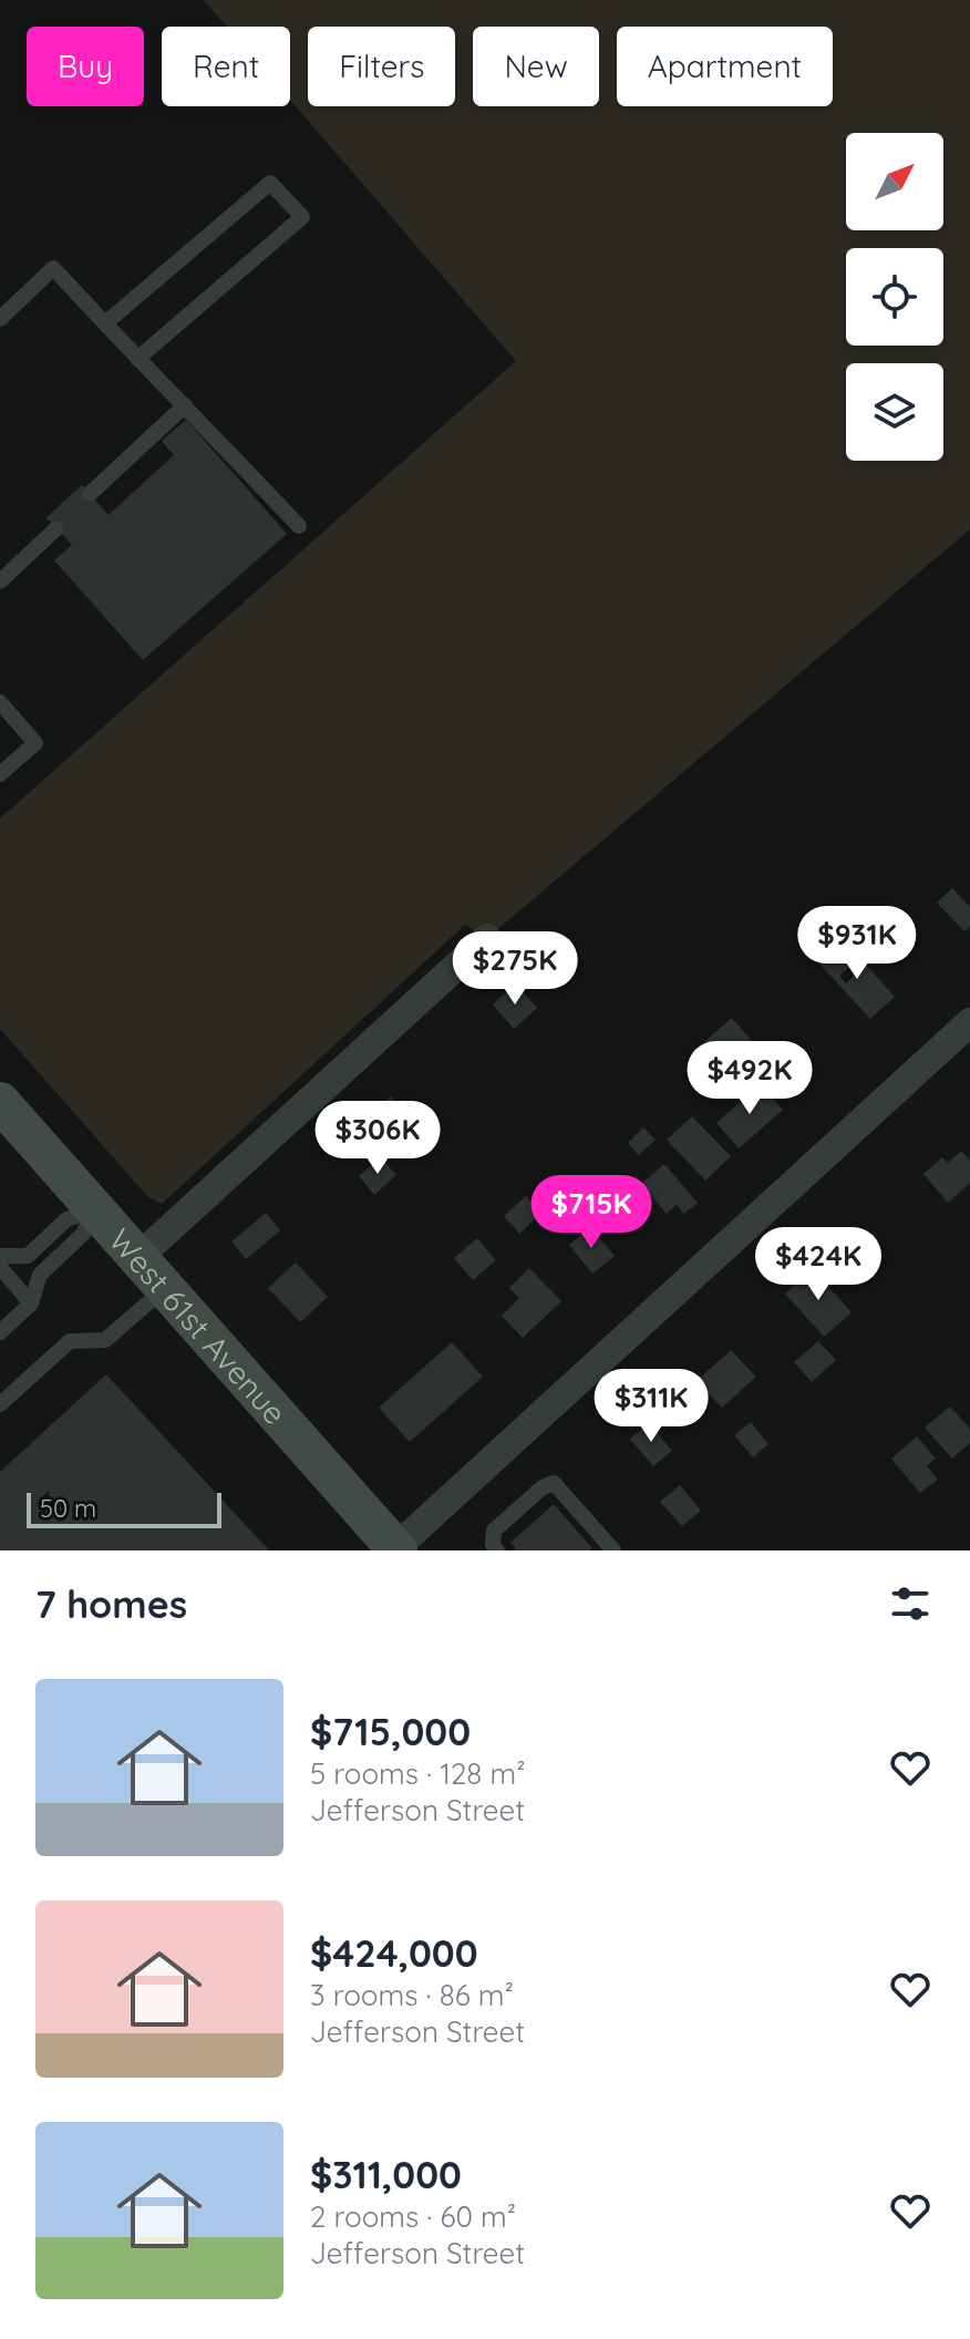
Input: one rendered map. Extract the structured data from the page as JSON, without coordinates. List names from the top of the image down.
{
  "streets": {
    "main road": ["West 61st Avenue"]
  },
  "scale_bar": "50 m",
  "north": "top right",
  "page": {
    "chip": [
      "Buy",
      "Rent",
      "Filters",
      "New",
      "Apartment"
    ],
    "price": [
      "$931K",
      "$275K",
      "$492K",
      "$306K",
      "$715K",
      "$424K",
      "$311K"
    ],
    "scale": "50 m",
    "heading": "7 homes",
    "list": [
      {
        "name": "$715,000",
        "note": "5 rooms · 128 m² · Jefferson Street"
      },
      {
        "name": "$424,000",
        "note": "3 rooms · 86 m² · Jefferson Street"
      },
      {
        "name": "$311,000",
        "note": "2 rooms · 60 m² · Jefferson Street"
      }
    ]
  }
}
